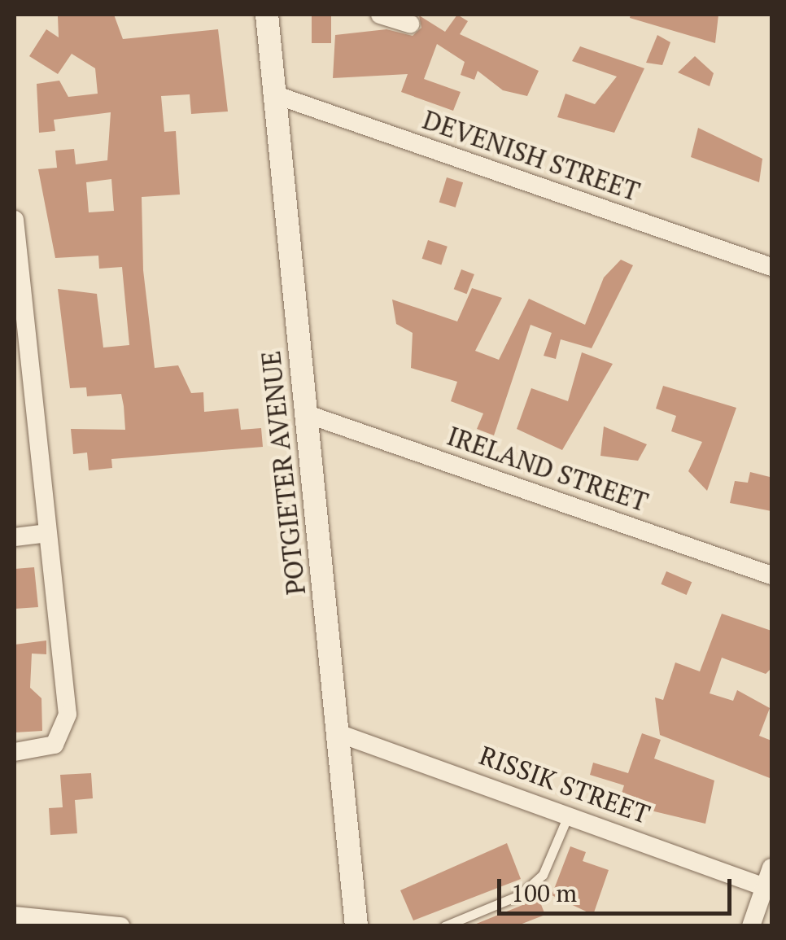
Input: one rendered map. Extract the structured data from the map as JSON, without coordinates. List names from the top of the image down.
{
  "streets": {
    "street": [
      "DEVENISH STREET",
      "IRELAND STREET",
      "POTGIETER AVENUE",
      "RISSIK STREET"
    ]
  },
  "crossings": [
    ["DEVENISH STREET", "POTGIETER AVENUE"],
    ["IRELAND STREET", "POTGIETER AVENUE"],
    ["POTGIETER AVENUE", "RISSIK STREET"]
  ],
  "scale_bar": "100 m"
}
